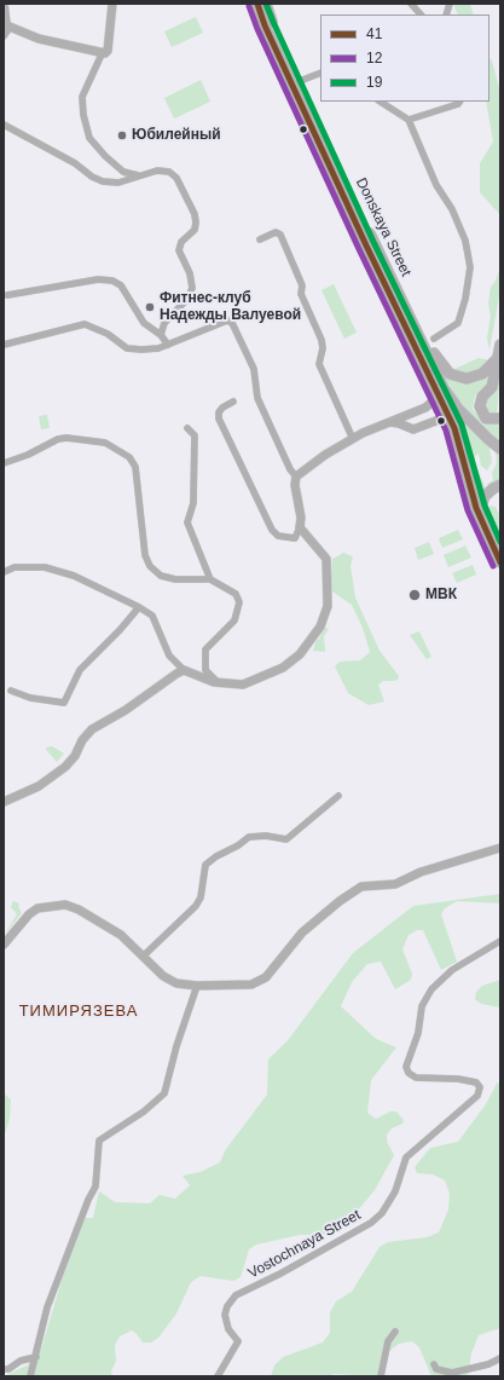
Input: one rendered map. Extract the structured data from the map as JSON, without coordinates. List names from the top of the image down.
{
  "streets": {
    "main road": ["Donskaya Street"],
    "street": ["Vostochnaya Street"]
  },
  "districts": ["ТИМИРЯЗЕВА"],
  "places": ["Юбилейный", "Фитнес-клуб Надежды Валуевой", "МВК"],
  "lines": ["transit line 41", "transit line 19", "transit line 12"],
  "legend": ["41", "12", "19"]
}
